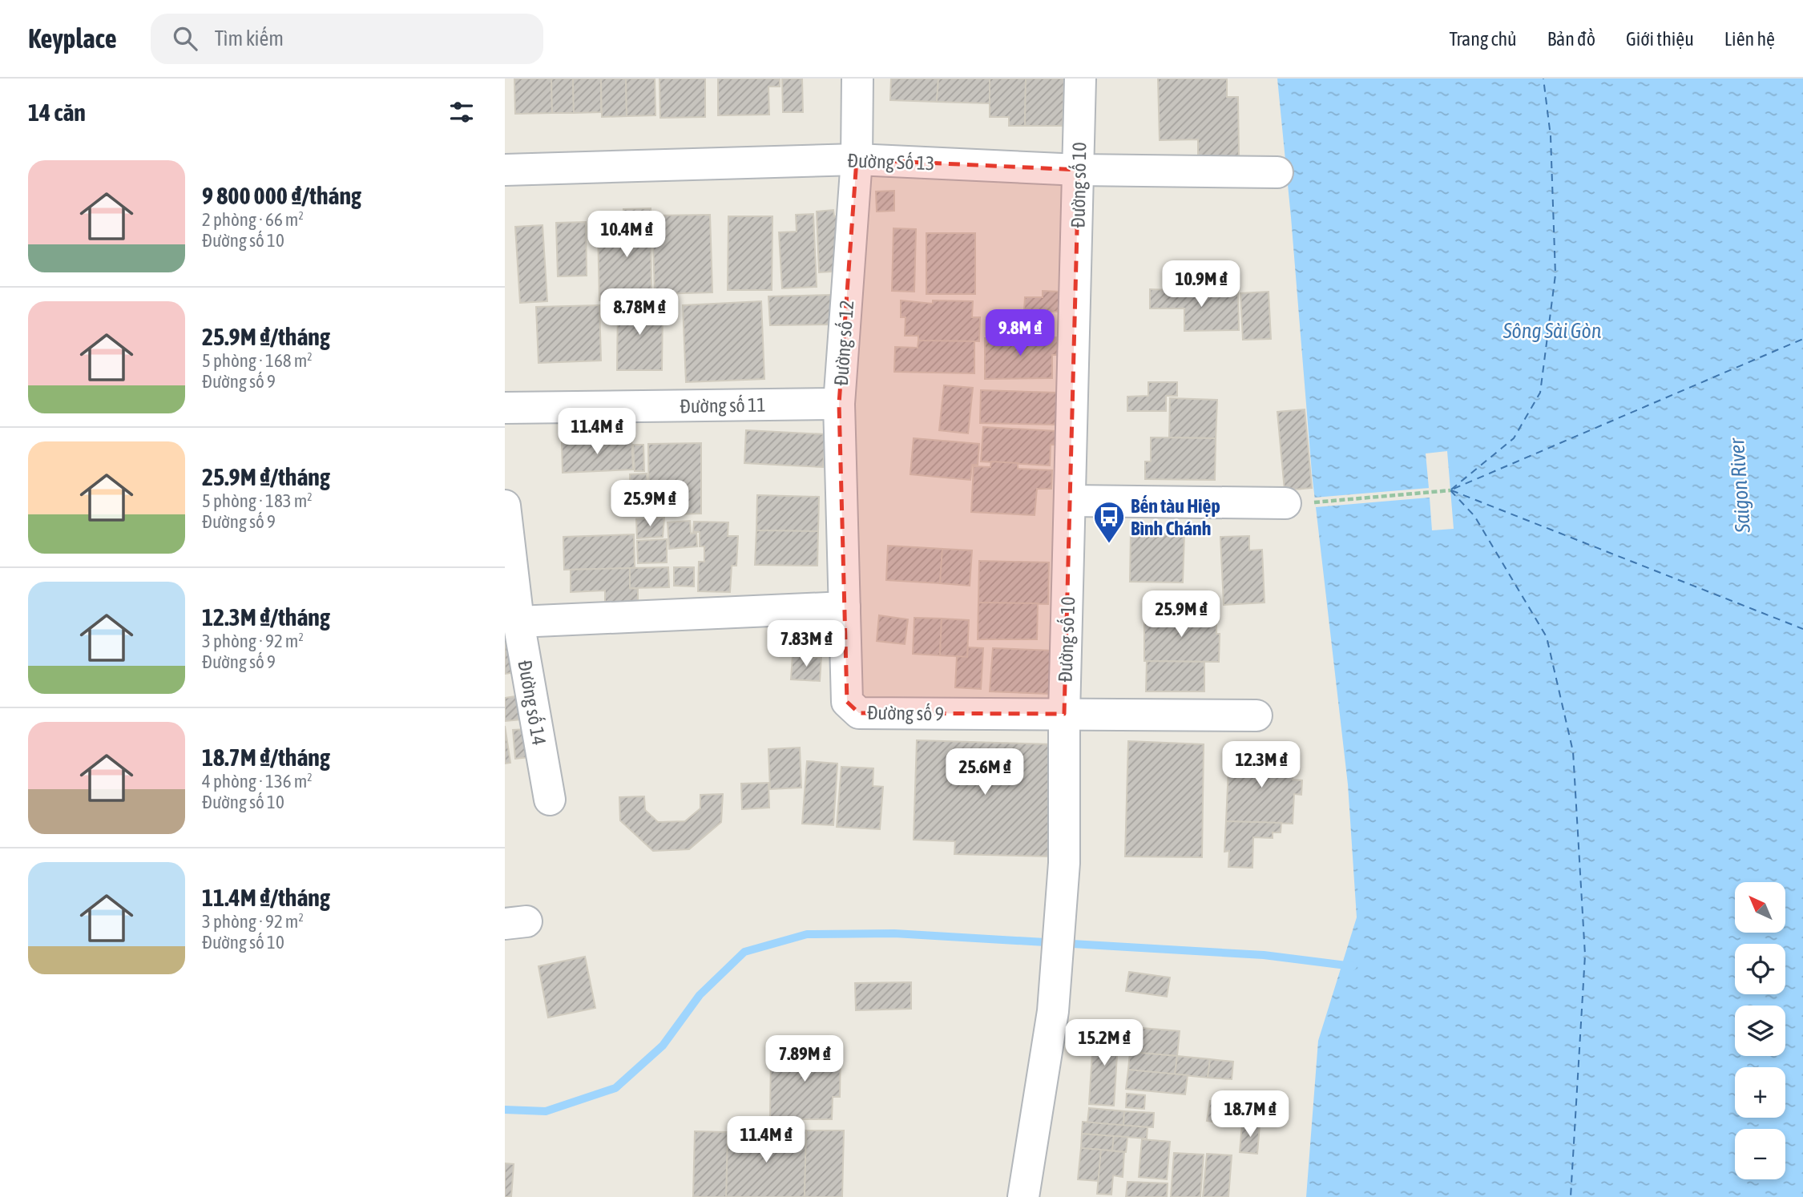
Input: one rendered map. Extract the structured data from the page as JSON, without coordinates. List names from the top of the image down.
{
  "streets": {
    "street": [
      "Đường Số 13",
      "Đường số 10",
      "Đường số 12",
      "Đường số 11",
      "Đường số 14",
      "Đường số 9"
    ]
  },
  "crossings": [
    ["Đường Số 13", "Đường số 10"],
    ["Đường Số 13", "Đường số 12"],
    ["Đường số 10", "Đường số 9"],
    ["Đường số 12", "Đường số 11"],
    ["Đường số 12", "Đường số 9"]
  ],
  "water": ["Sông Sài Gòn", "Saigon River"],
  "places": {
    "bus stop": ["Bến tàu Hiệp Bình Chánh"]
  },
  "north": "top left",
  "page": {
    "header": "Keyplace",
    "search": "Tìm kiếm",
    "nav": [
      "Trang chủ",
      "Bản đồ",
      "Giới thiệu",
      "Liên hệ"
    ],
    "heading": "14 căn",
    "list": [
      {
        "name": "9 800 000 ₫/tháng",
        "note": "2 phòng · 66 m² · Đường số 10"
      },
      {
        "name": "25.9M ₫/tháng",
        "note": "5 phòng · 168 m² · Đường số 9"
      },
      {
        "name": "25.9M ₫/tháng",
        "note": "5 phòng · 183 m² · Đường số 9"
      },
      {
        "name": "12.3M ₫/tháng",
        "note": "3 phòng · 92 m² · Đường số 9"
      },
      {
        "name": "18.7M ₫/tháng",
        "note": "4 phòng · 136 m² · Đường số 10"
      },
      {
        "name": "11.4M ₫/tháng",
        "note": "3 phòng · 92 m² · Đường số 10"
      }
    ],
    "price": [
      "10.4M ₫",
      "10.9M ₫",
      "8.78M ₫",
      "9.8M ₫",
      "11.4M ₫",
      "25.9M ₫",
      "25.9M ₫",
      "7.83M ₫",
      "12.3M ₫",
      "25.6M ₫",
      "15.2M ₫",
      "7.89M ₫",
      "18.7M ₫",
      "11.4M ₫"
    ],
    "map_buttons": ["+", "−"]
  }
}
